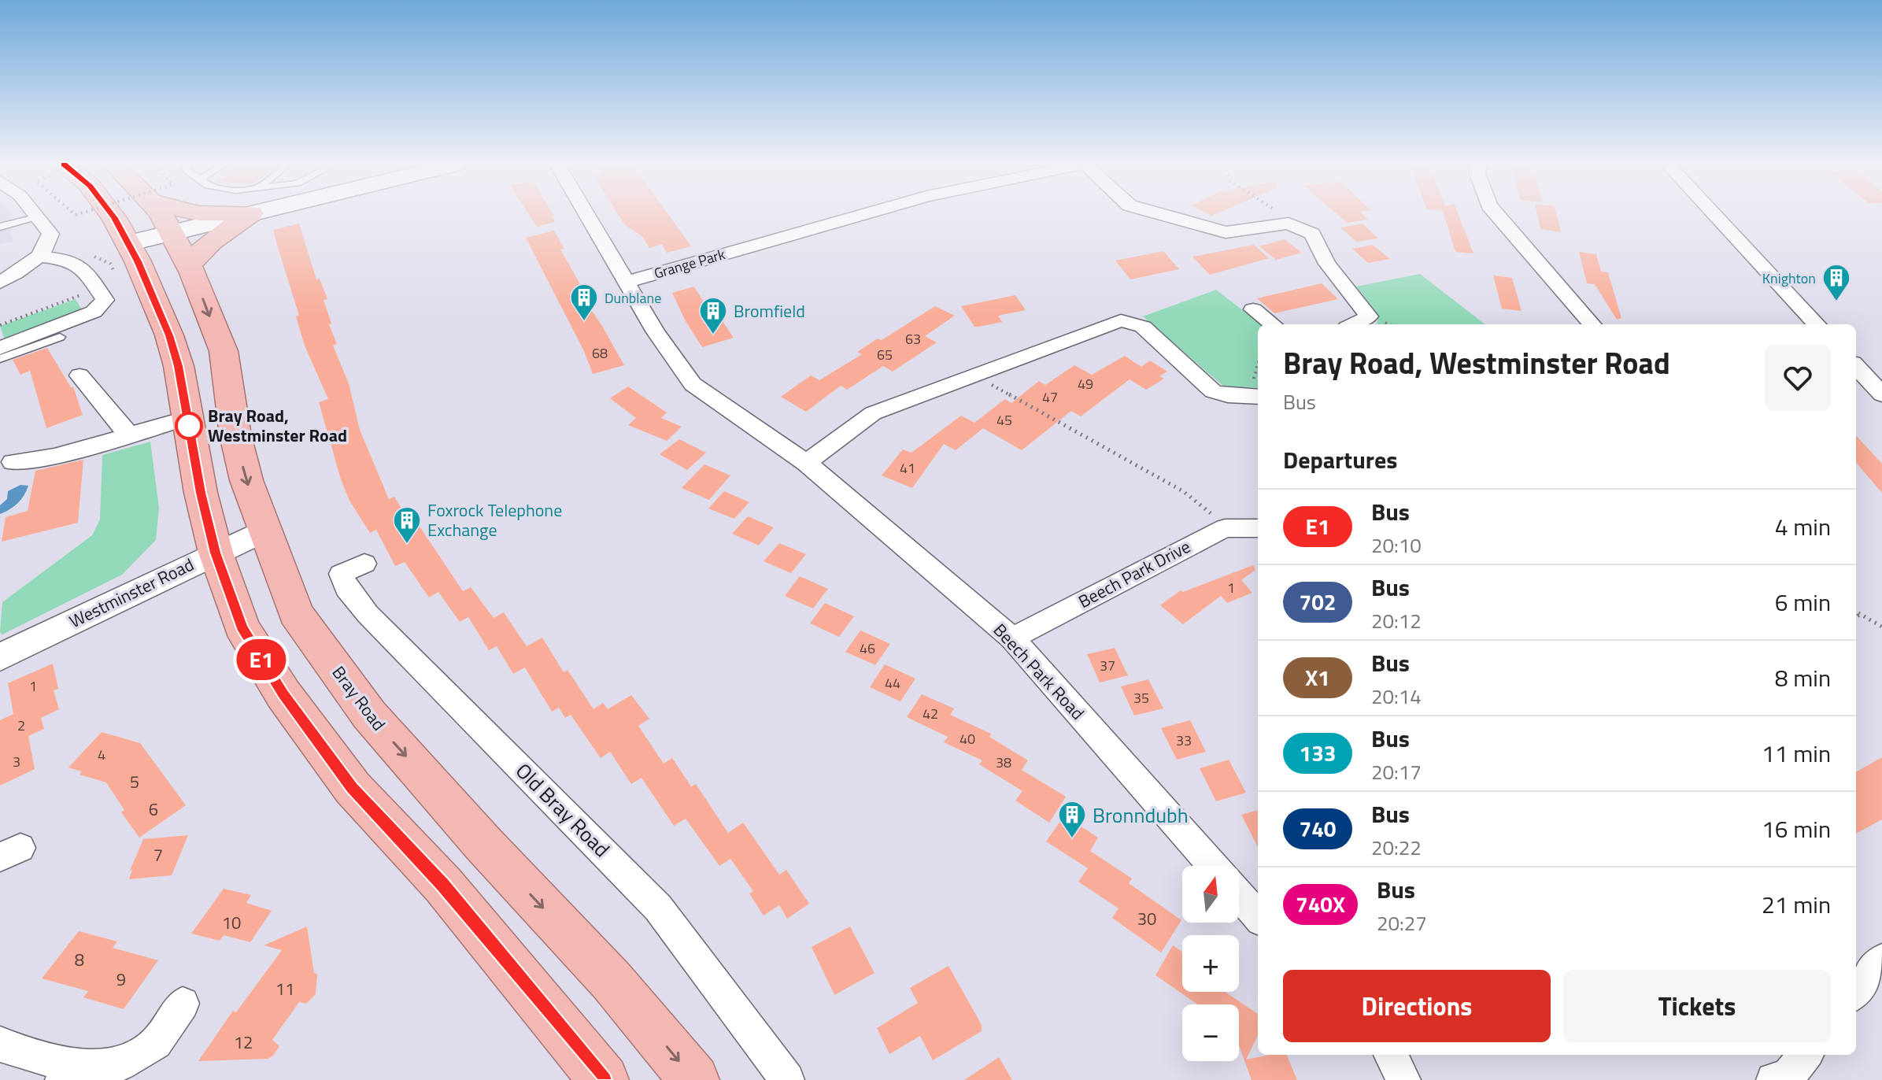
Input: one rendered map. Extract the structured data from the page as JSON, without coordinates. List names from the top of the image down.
{
  "streets": {
    "highway": ["Bray Road"],
    "street": [
      "Grange Park",
      "Beech Park Drive",
      "Westminster Road",
      "Beech Park Road",
      "Old Bray Road"
    ]
  },
  "crossings": [
    ["Grange Park", "Beech Park Road"],
    ["Beech Park Drive", "Beech Park Road"],
    ["Westminster Road", "Bray Road"]
  ],
  "places": {
    "building": [
      "Knighton",
      "Dunblane",
      "Bromfield",
      "Foxrock Telephone Exchange",
      "Bronndubh"
    ],
    "other": ["Bray Road, Westminster Road"]
  },
  "lines": ["bus line E1"],
  "house_numbers": [
    "63",
    "68",
    "65",
    "49",
    "47",
    "45",
    "41",
    "1",
    "46",
    "37",
    "44",
    "1",
    "35",
    "42",
    "2",
    "40",
    "33",
    "4",
    "3",
    "38",
    "5",
    "6",
    "7",
    "30",
    "10",
    "8",
    "9",
    "11",
    "12"
  ],
  "north": "top",
  "page": {
    "on_map": "E1",
    "heading": [
      ["Bray Road, Westminster Road", "Bus"],
      "Departures"
    ],
    "list": [
      {
        "mark": "E1",
        "name": "Bus",
        "note": "20:10",
        "value": "4 min"
      },
      {
        "mark": "702",
        "name": "Bus",
        "note": "20:12",
        "value": "6 min"
      },
      {
        "mark": "X1",
        "name": "Bus",
        "note": "20:14",
        "value": "8 min"
      },
      {
        "mark": "133",
        "name": "Bus",
        "note": "20:17",
        "value": "11 min"
      },
      {
        "mark": "740",
        "name": "Bus",
        "note": "20:22",
        "value": "16 min"
      },
      {
        "mark": "740X",
        "name": "Bus",
        "note": "20:27",
        "value": "21 min"
      }
    ],
    "map_buttons": ["+", "−"],
    "buttons": ["Directions", "Tickets"]
  }
}
